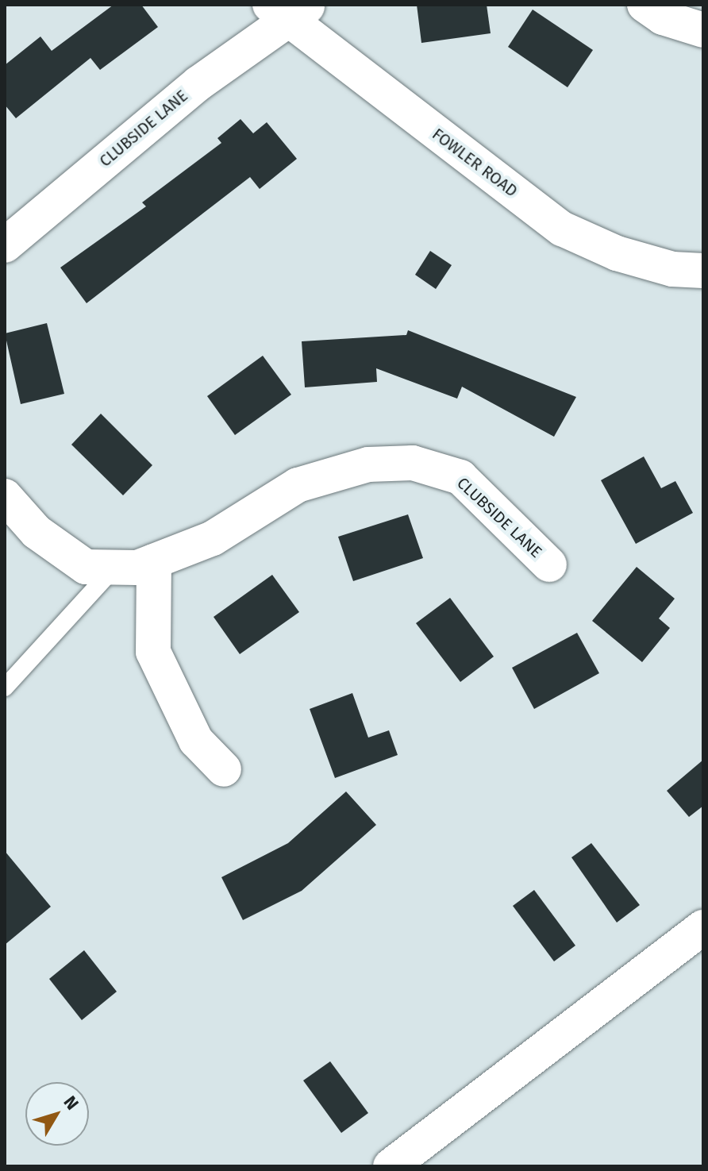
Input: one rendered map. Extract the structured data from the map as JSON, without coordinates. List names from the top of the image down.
{
  "streets": {
    "street": ["CLUBSIDE LANE", "FOWLER ROAD"]
  },
  "crossings": [
    ["CLUBSIDE LANE", "FOWLER ROAD"]
  ],
  "north": "top right"
}
